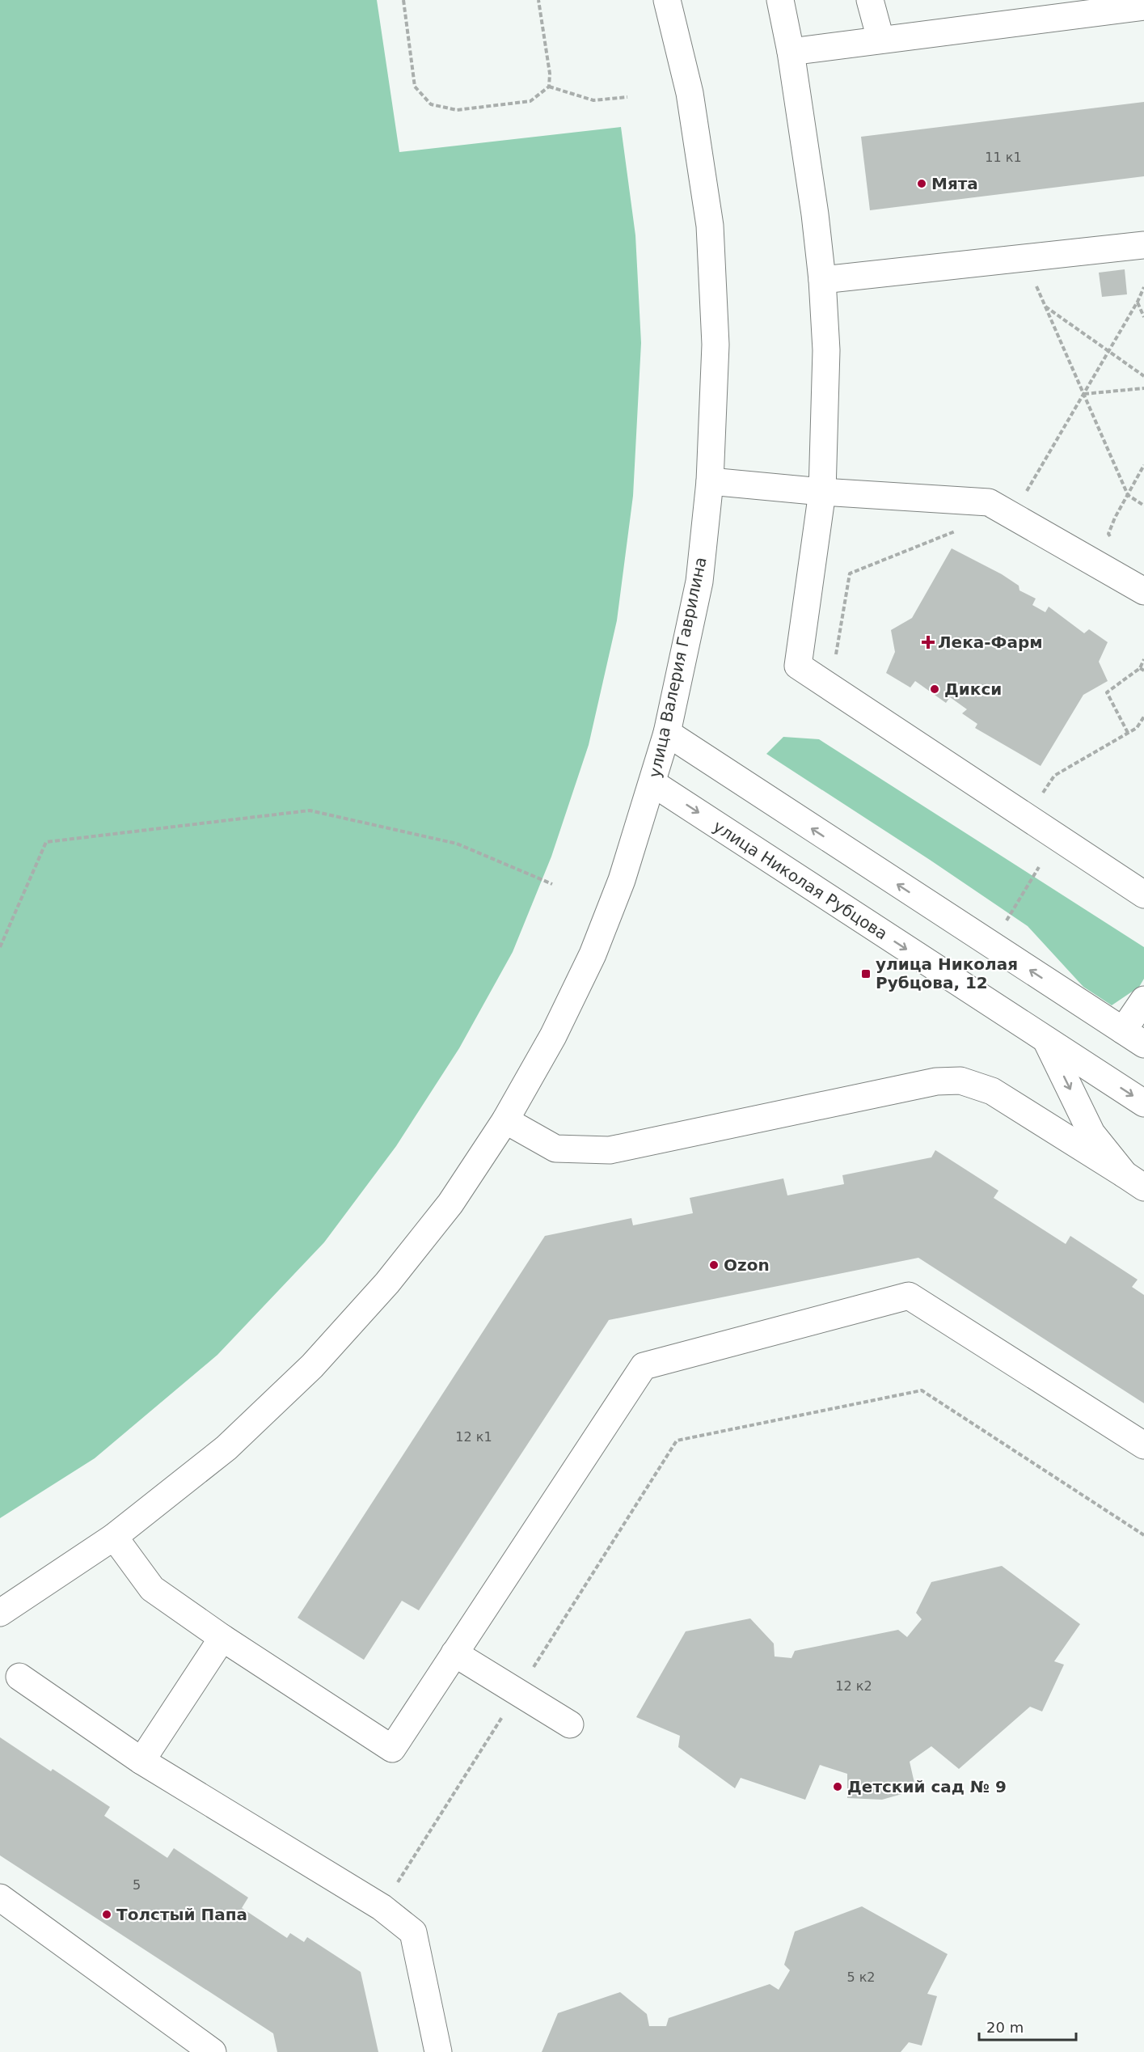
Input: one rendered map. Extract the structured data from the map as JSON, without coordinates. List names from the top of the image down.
{
  "streets": {
    "street": ["улица Валерия Гаврилина", "улица Николая Рубцова"]
  },
  "crossings": [
    ["улица Валерия Гаврилина", "улица Николая Рубцова"]
  ],
  "places": {
    "other": [
      "Мята",
      "Дикси",
      "Ozon",
      "Детский сад № 9",
      "Толстый Папа"
    ],
    "health": ["Лека-Фарм"],
    "transit": ["улица Николая Рубцова, 12"]
  },
  "house_numbers": [
    "11 к1",
    "12 к1",
    "12 к2",
    "5",
    "5 к2"
  ],
  "scale_bar": "20 m"
}
